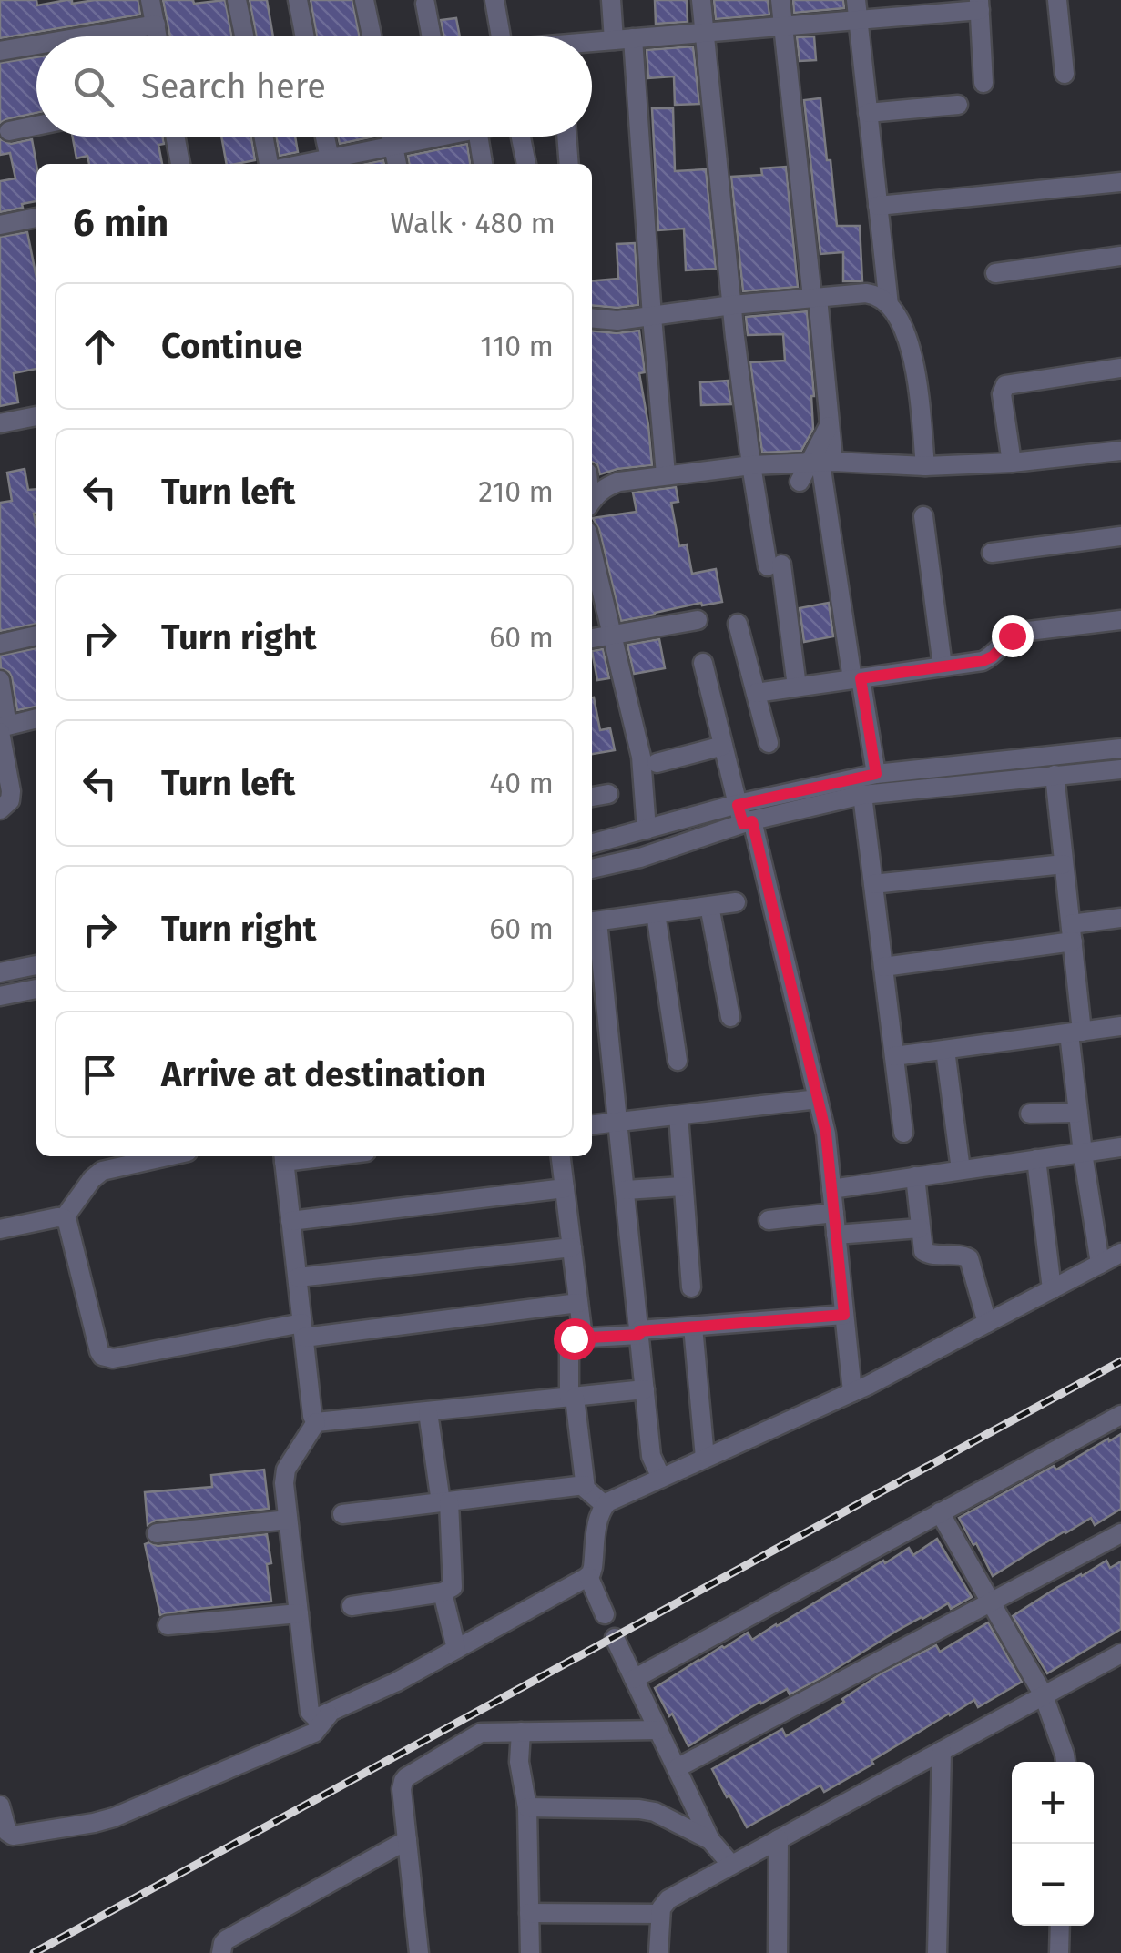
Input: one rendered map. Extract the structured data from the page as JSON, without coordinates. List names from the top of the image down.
{
  "page": {
    "search": "Search here",
    "heading": ["6 min", "Walk · 480 m"],
    "list": [
      ["Continue", "110 m"],
      ["Turn left", "210 m"],
      ["Turn right", "60 m"],
      ["Turn left", "40 m"],
      ["Turn right", "60 m"],
      "Arrive at destination"
    ],
    "map_buttons": ["+", "−"]
  }
}
